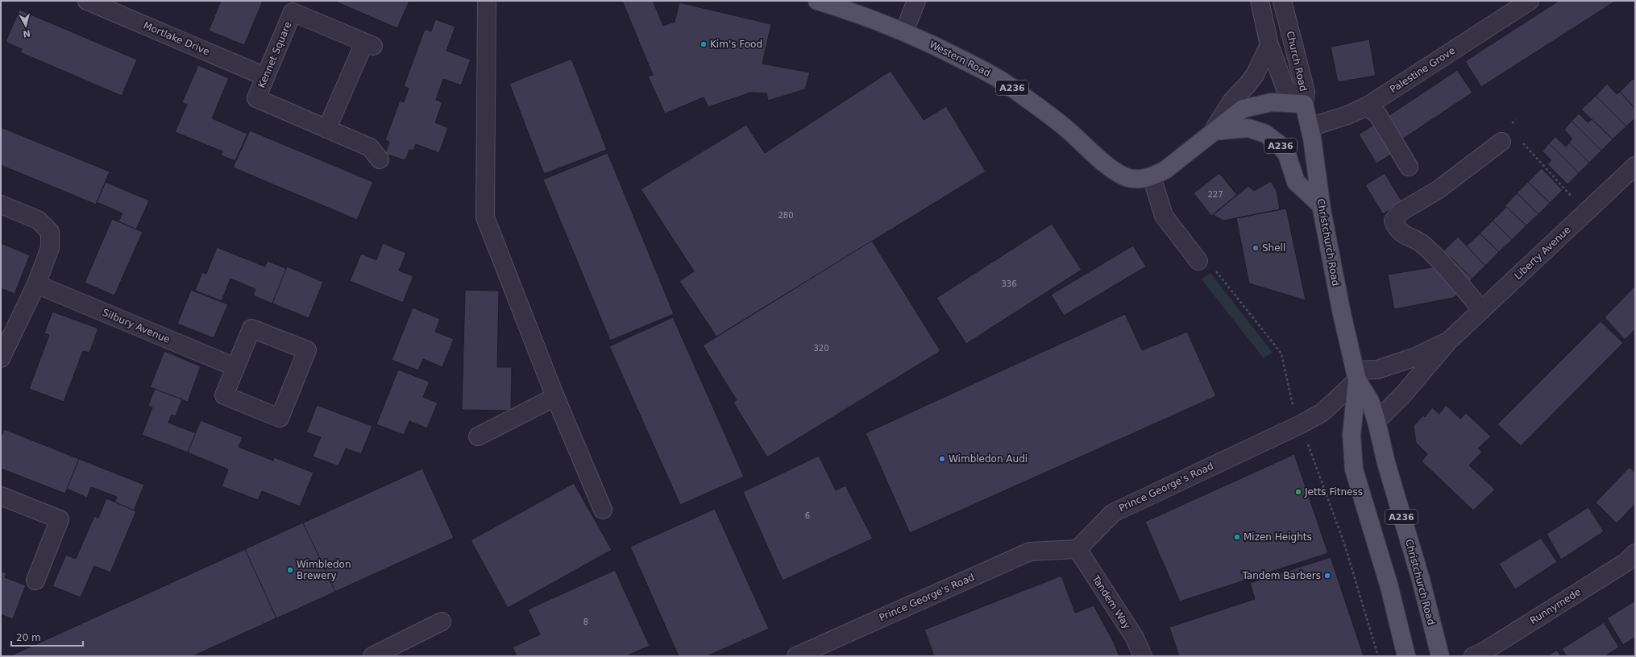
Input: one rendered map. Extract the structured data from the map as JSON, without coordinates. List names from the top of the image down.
{
  "streets": {
    "main road": ["Western Road", "A236", "Christchurch Road"],
    "street": [
      "Mortlake Drive",
      "Kennet Square",
      "Church Road",
      "Palestine Grove",
      "Liberty Avenue",
      "Silbury Avenue",
      "Prince George's Road",
      "Tandem Way",
      "Runnymede"
    ]
  },
  "crossings": [
    ["Mortlake Drive", "Kennet Square"],
    ["Western Road", "Church Road"],
    ["Western Road", "A236"],
    ["Western Road", "Christchurch Road"],
    ["Church Road", "Christchurch Road"],
    ["Palestine Grove", "Christchurch Road"],
    ["A236", "Christchurch Road"],
    ["Christchurch Road", "Liberty Avenue"],
    ["Christchurch Road", "Prince George's Road"],
    ["Liberty Avenue", "Prince George's Road"],
    ["Prince George's Road", "Tandem Way"]
  ],
  "places": [
    "Kim's Food",
    "Shell",
    "Wimbledon Audi",
    "Jetts Fitness",
    "Mizen Heights",
    "Wimbledon Brewery",
    "Tandem Barbers"
  ],
  "house_numbers": [
    "227",
    "280",
    "336",
    "320",
    "6",
    "8"
  ],
  "scale_bar": "20 m",
  "north": "bottom"
}
